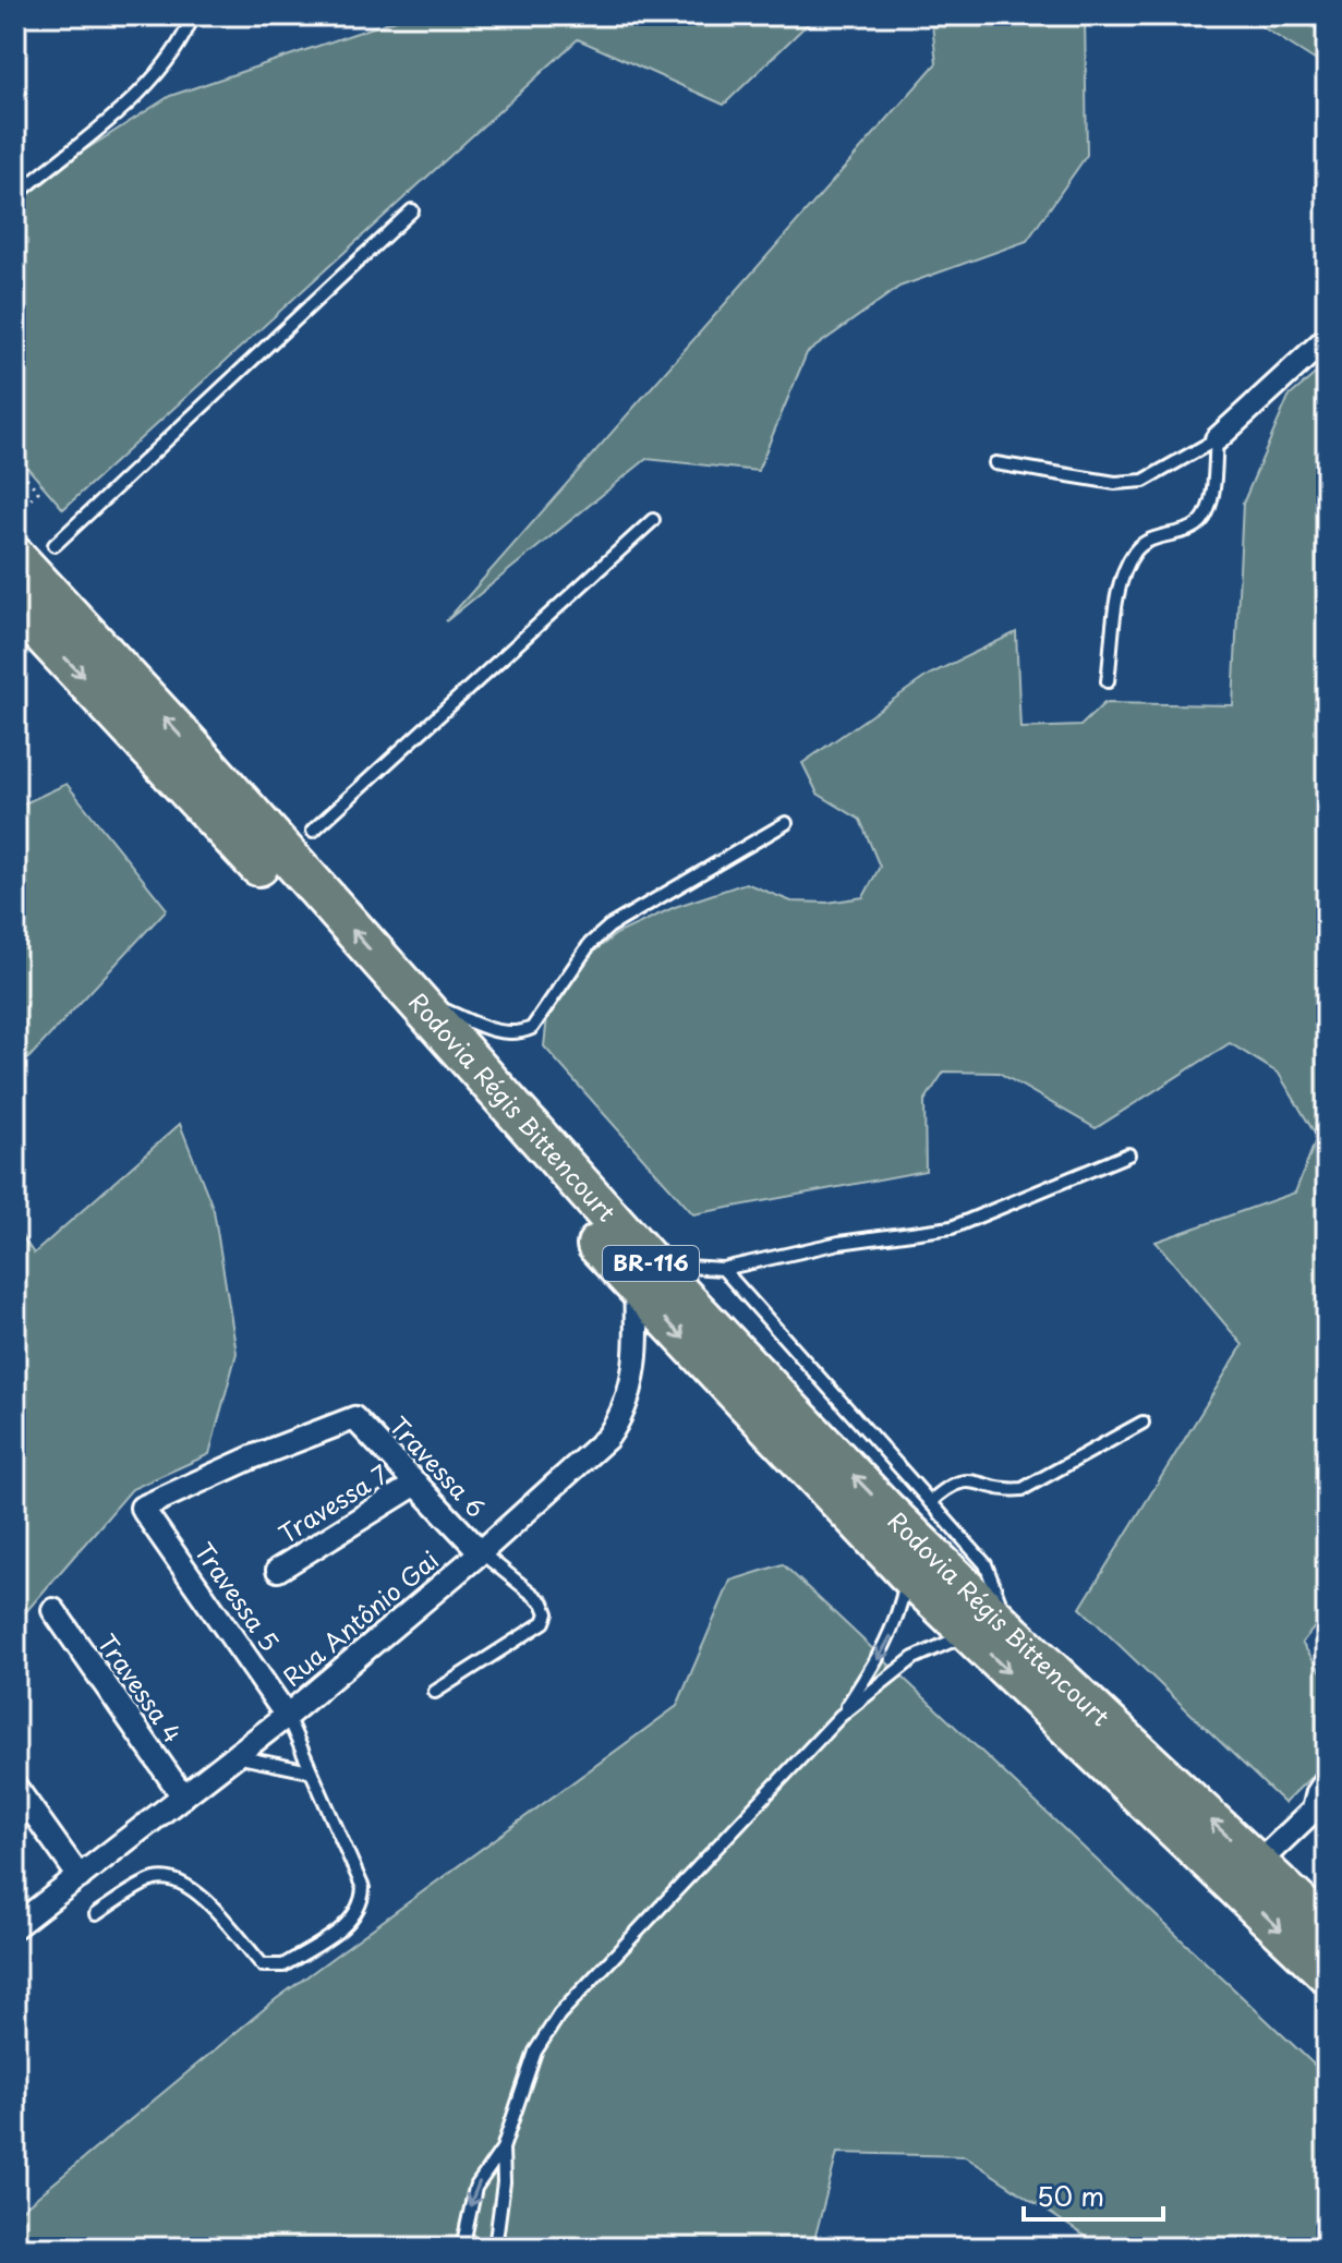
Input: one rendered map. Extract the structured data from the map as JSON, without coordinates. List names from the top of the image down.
{
  "streets": {
    "highway": ["Rodovia Régis Bittencourt", "BR-116"],
    "street": [
      "Travessa 6",
      "Travessa 7",
      "Travessa 5",
      "Rua Antônio Gai",
      "Travessa 4"
    ]
  },
  "crossings": [
    ["Rodovia Régis Bittencourt", "Rua Antônio Gai"],
    ["Travessa 6", "Travessa 7"],
    ["Travessa 6", "Travessa 5"],
    ["Travessa 6", "Rua Antônio Gai"],
    ["Travessa 5", "Rua Antônio Gai"],
    ["Rua Antônio Gai", "Travessa 4"]
  ],
  "scale_bar": "50 m"
}
